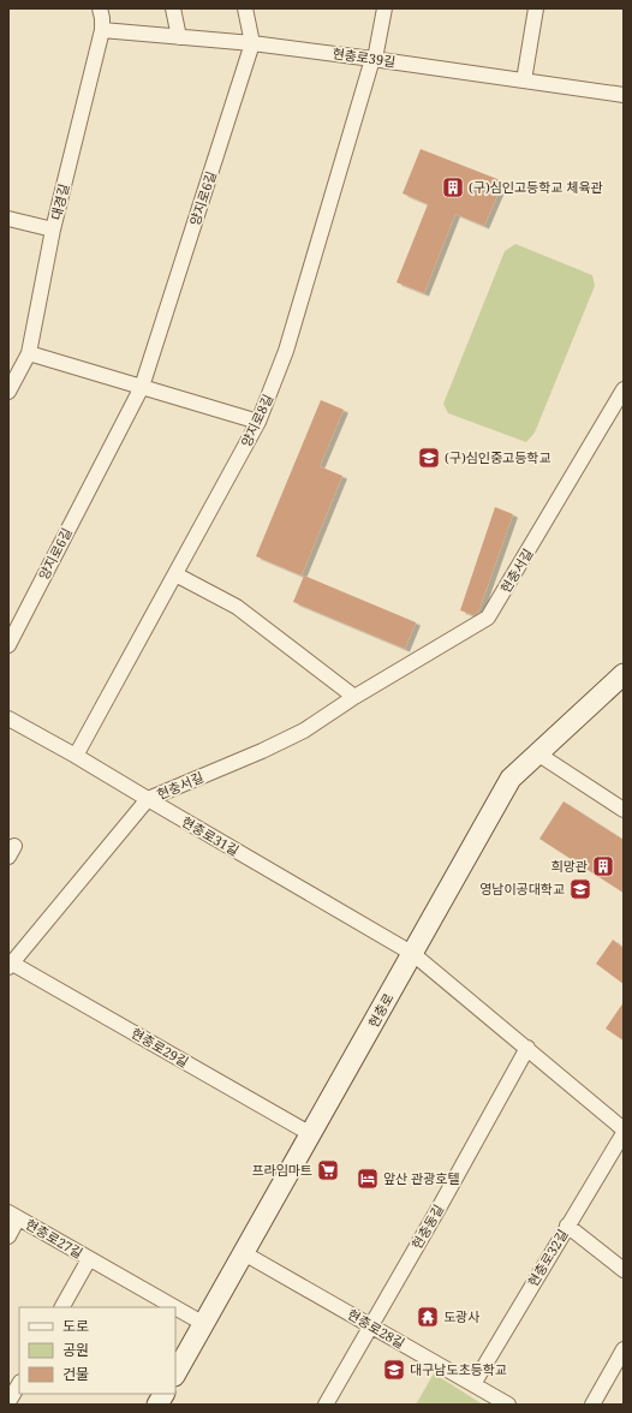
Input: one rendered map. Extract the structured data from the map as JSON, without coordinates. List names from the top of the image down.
{
  "streets": {
    "main road": ["현충로"],
    "street": [
      "현충로39길",
      "양지로6길",
      "대경길",
      "양지로8길",
      "현충서길",
      "현충로31길",
      "현충로29길",
      "현충동길",
      "현충로27길",
      "현충로32길",
      "현충로28길"
    ]
  },
  "crossings": [
    ["현충로39길", "양지로6길"],
    ["현충로39길", "대경길"],
    ["현충로39길", "양지로8길"],
    ["양지로8길", "현충로31길"],
    ["현충서길", "현충로31길"],
    ["현충서길", "현충로29길"],
    ["현충로31길", "현충로"],
    ["현충로31길", "현충로32길"],
    ["현충로", "현충로29길"],
    ["현충로", "현충로27길"],
    ["현충로", "현충로32길"],
    ["현충로", "현충로28길"],
    ["현충동길", "현충로32길"],
    ["현충동길", "현충로28길"],
    ["현충로32길", "현충로28길"]
  ],
  "places": {
    "building": ["(구)심인고등학교 체육관", "희망관"],
    "school or university": ["(구)심인중고등학교", "영남이공대학교", "대구남도초등학교"],
    "supermarket": ["프라임마트"],
    "hotel": ["앞산 관광호텔"],
    "temple": ["도광사"]
  },
  "legend": ["도로", "공원", "건물"]
}
